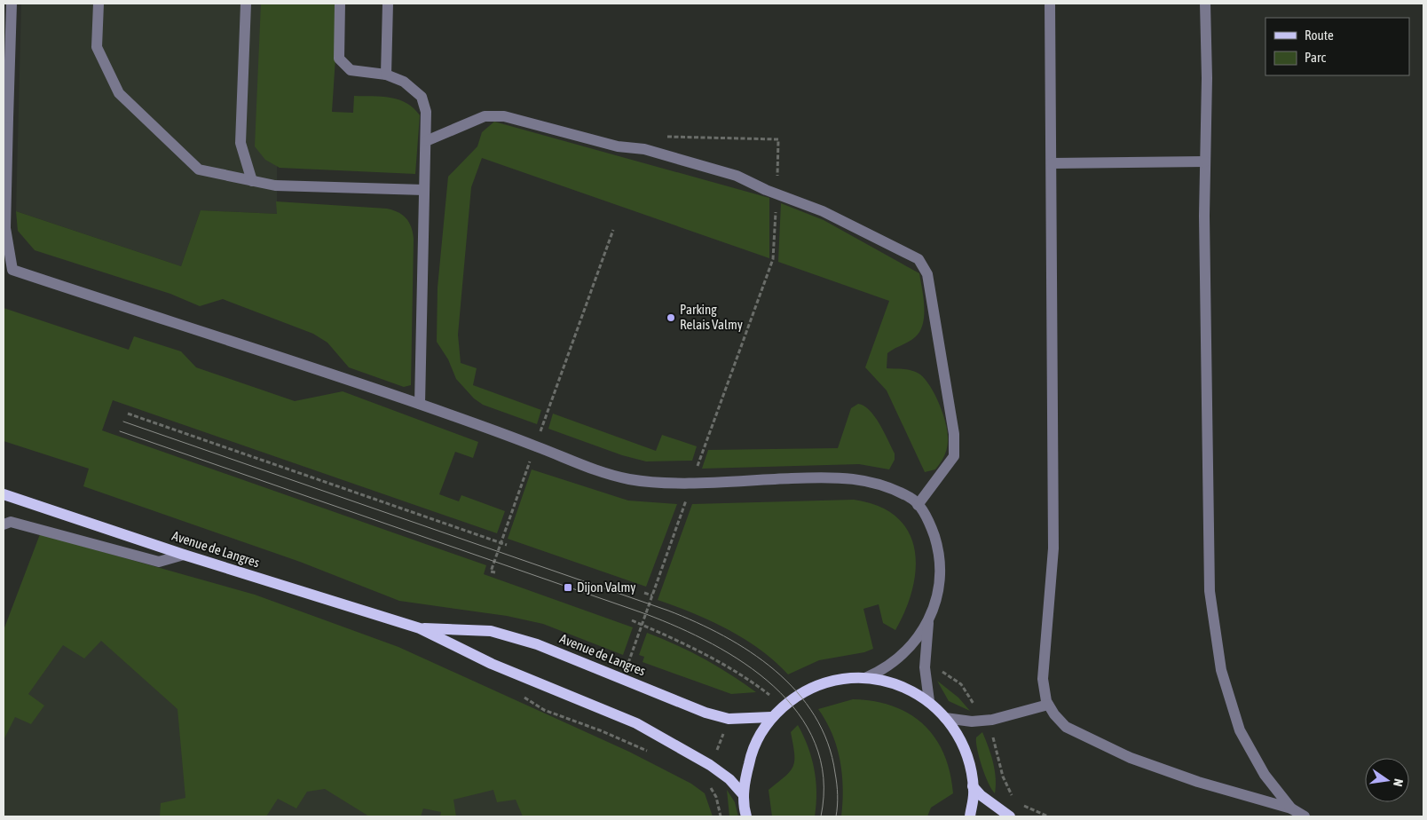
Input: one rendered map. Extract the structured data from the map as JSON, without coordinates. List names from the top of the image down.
{
  "streets": {
    "main road": ["Avenue de Langres"]
  },
  "places": {
    "other": ["Parking Relais Valmy"],
    "transit": ["Dijon Valmy"]
  },
  "legend": ["Route", "Parc"],
  "north": "right"
}
